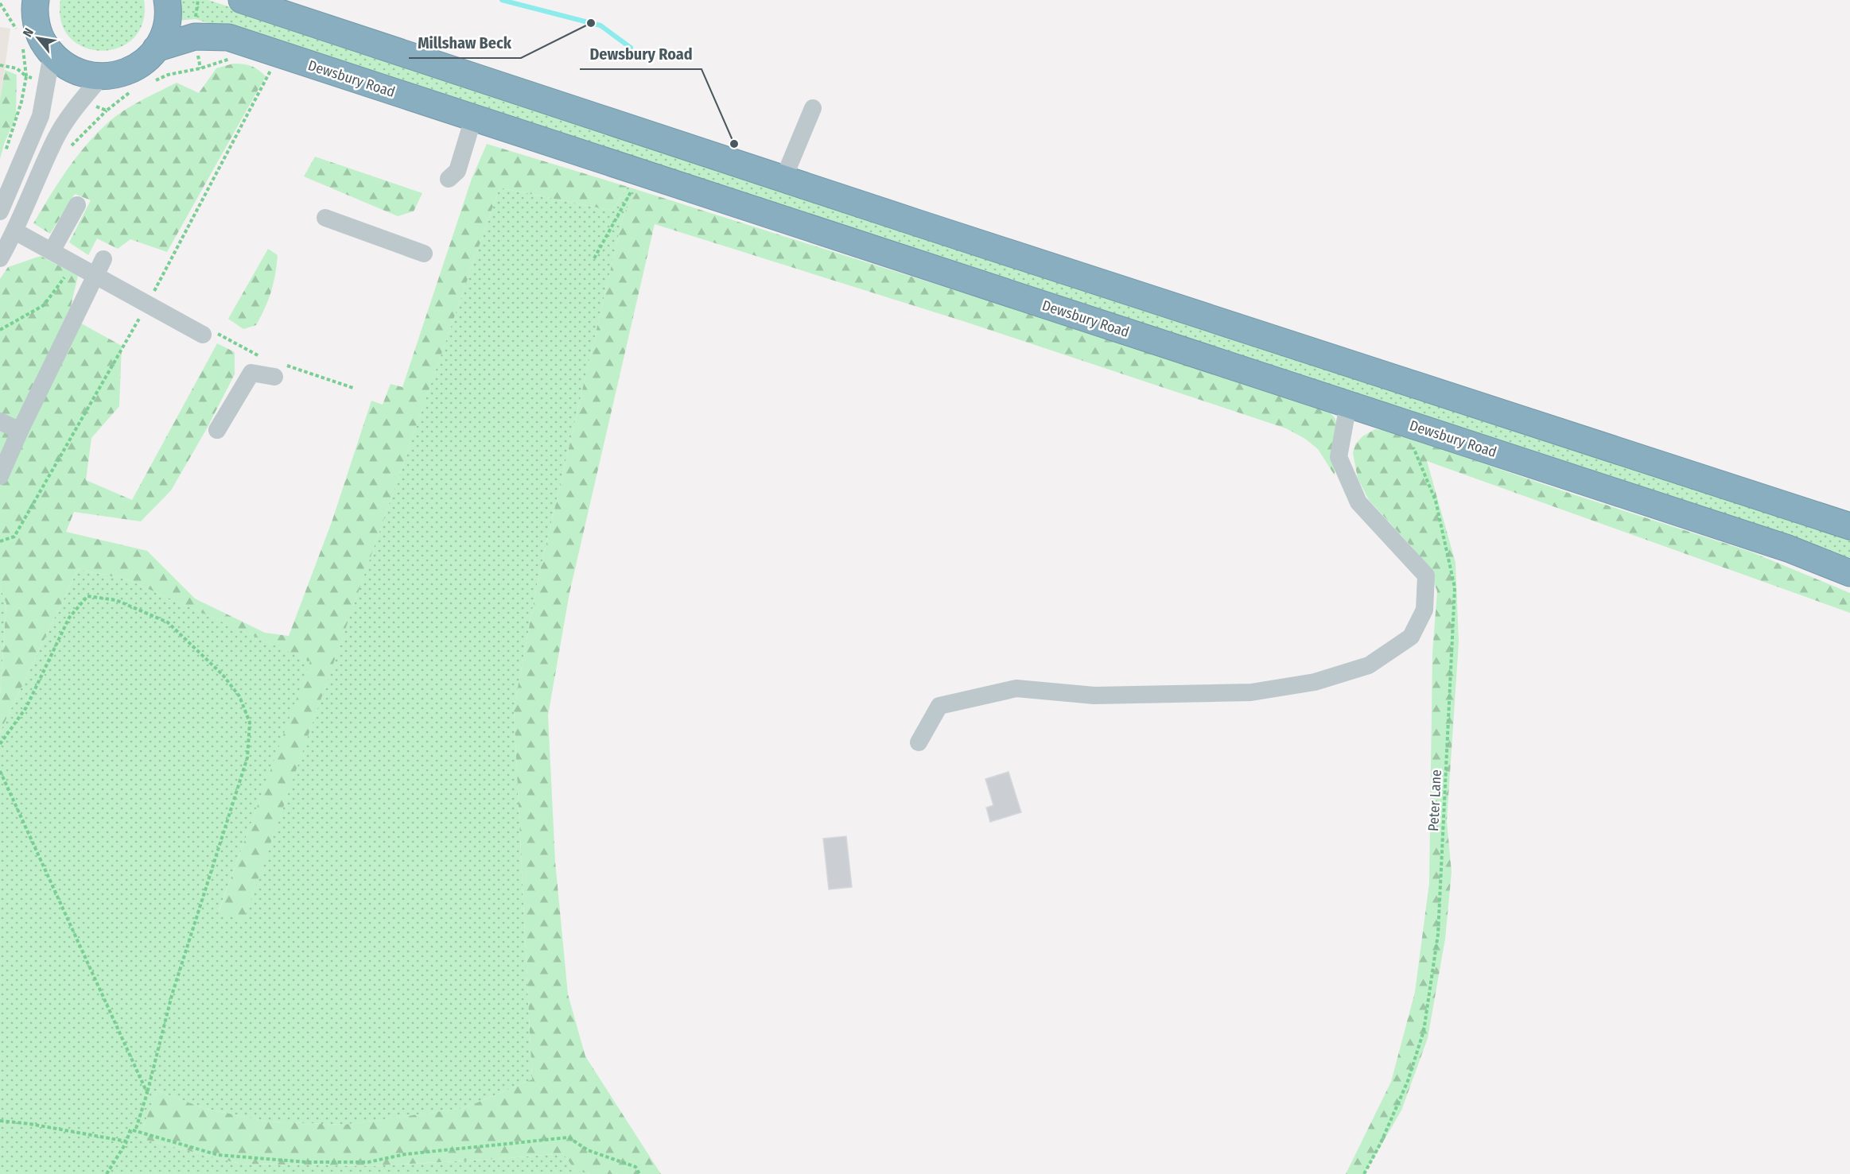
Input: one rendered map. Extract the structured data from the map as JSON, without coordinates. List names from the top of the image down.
{
  "streets": {
    "highway": ["Dewsbury Road"],
    "path": ["Peter Lane"]
  },
  "crossings": [
    ["Dewsbury Road", "Peter Lane"]
  ],
  "places": ["Millshaw Beck", "Dewsbury Road"],
  "north": "top left"
}
